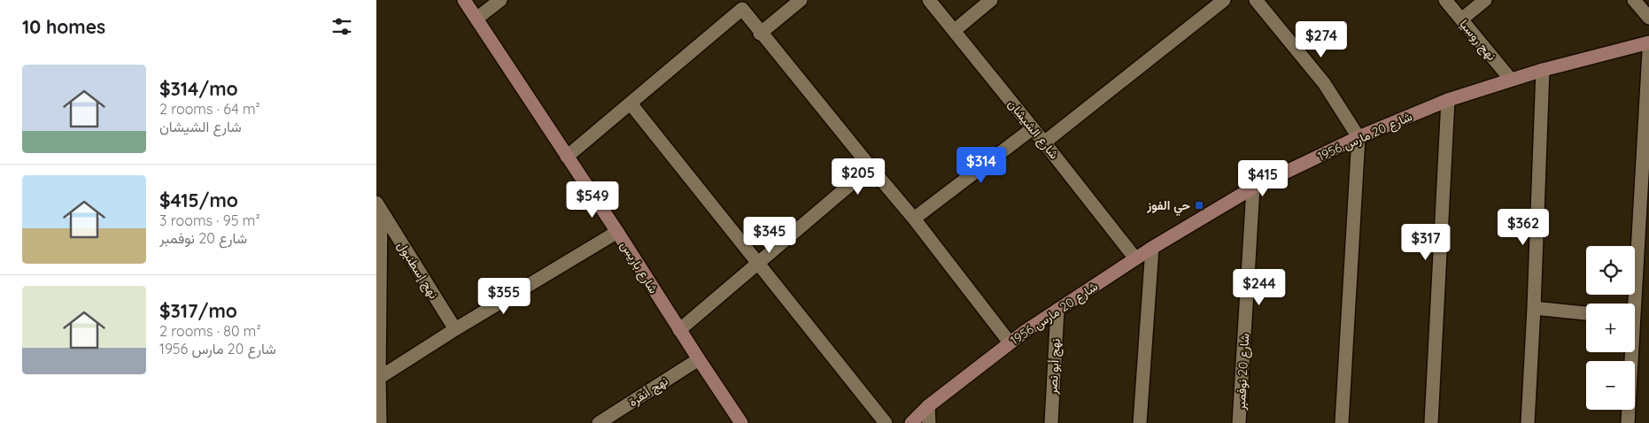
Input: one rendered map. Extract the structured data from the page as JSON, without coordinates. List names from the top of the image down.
{
  "streets": {
    "street": [
      "نهج روسيا",
      "شارع الشيشان",
      "شارع 20 مارس 1956",
      "شارع باريس",
      "نهج إسطنبول",
      "نهج أبو نصر",
      "شارع 20 نوفمبر",
      "نهج أنقرة"
    ]
  },
  "crossings": [
    ["نهج روسيا", "شارع 20 مارس 1956"],
    ["شارع الشيشان", "شارع 20 مارس 1956"],
    ["شارع 20 مارس 1956", "نهج أبو نصر"],
    ["شارع 20 مارس 1956", "شارع 20 نوفمبر"],
    ["شارع باريس", "نهج أنقرة"]
  ],
  "places": {
    "transit": ["حي الفوز"]
  },
  "page": {
    "heading": "10 homes",
    "price": [
      "$274",
      "$314",
      "$205",
      "$415",
      "$549",
      "$362",
      "$345",
      "$317",
      "$244",
      "$355"
    ],
    "list": [
      {
        "name": "$314/mo",
        "note": "2 rooms · 64 m² · شارع الشيشان"
      },
      {
        "name": "$415/mo",
        "note": "3 rooms · 95 m² · شارع 20 نوفمبر"
      },
      {
        "name": "$317/mo",
        "note": "2 rooms · 80 m² · شارع 20 مارس 1956"
      }
    ],
    "map_buttons": ["+", "−"]
  }
}
